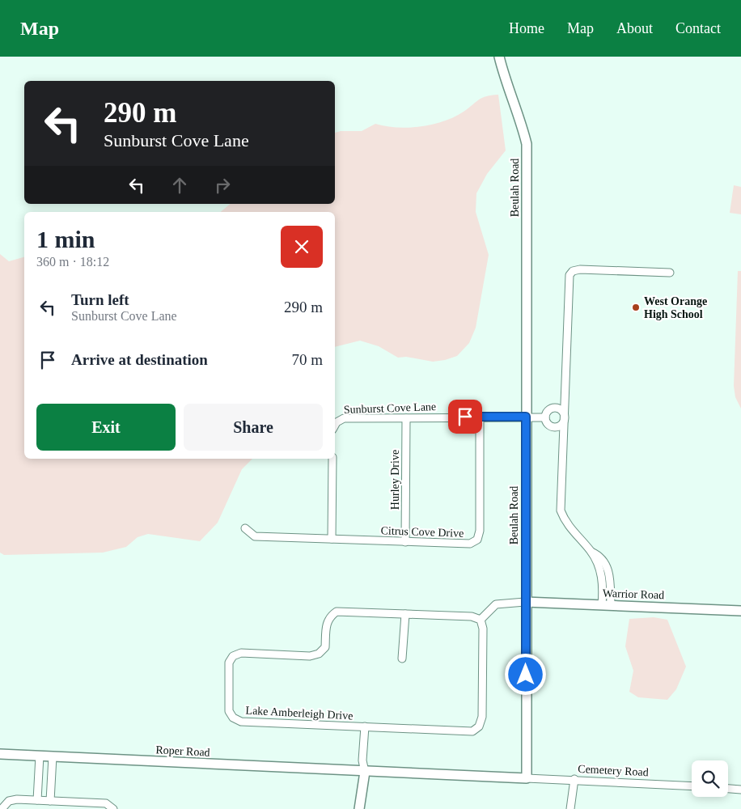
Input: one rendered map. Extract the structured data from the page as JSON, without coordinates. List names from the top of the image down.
{
  "streets": {
    "street": [
      "Beulah Road",
      "Sunburst Cove Lane",
      "Hurley Drive",
      "Citrus Cove Drive",
      "Warrior Road",
      "Lake Amberleigh Drive",
      "Roper Road",
      "Cemetery Road"
    ]
  },
  "crossings": [
    ["Beulah Road", "Sunburst Cove Lane"],
    ["Beulah Road", "Warrior Road"],
    ["Beulah Road", "Cemetery Road"],
    ["Sunburst Cove Lane", "Hurley Drive"],
    ["Sunburst Cove Lane", "Citrus Cove Drive"],
    ["Hurley Drive", "Citrus Cove Drive"]
  ],
  "places": ["West Orange High School"],
  "page": {
    "header": "Map",
    "nav": [
      "Home",
      "Map",
      "About",
      "Contact"
    ],
    "turn": ["290 m", "Sunburst Cove Lane"],
    "heading": ["1 min", "360 m · 18:12"],
    "list": [
      {
        "name": "Turn left",
        "note": "Sunburst Cove Lane",
        "value": "290 m"
      },
      {
        "name": "Arrive at destination",
        "value": "70 m"
      }
    ],
    "buttons": ["Exit", "Share"]
  }
}
